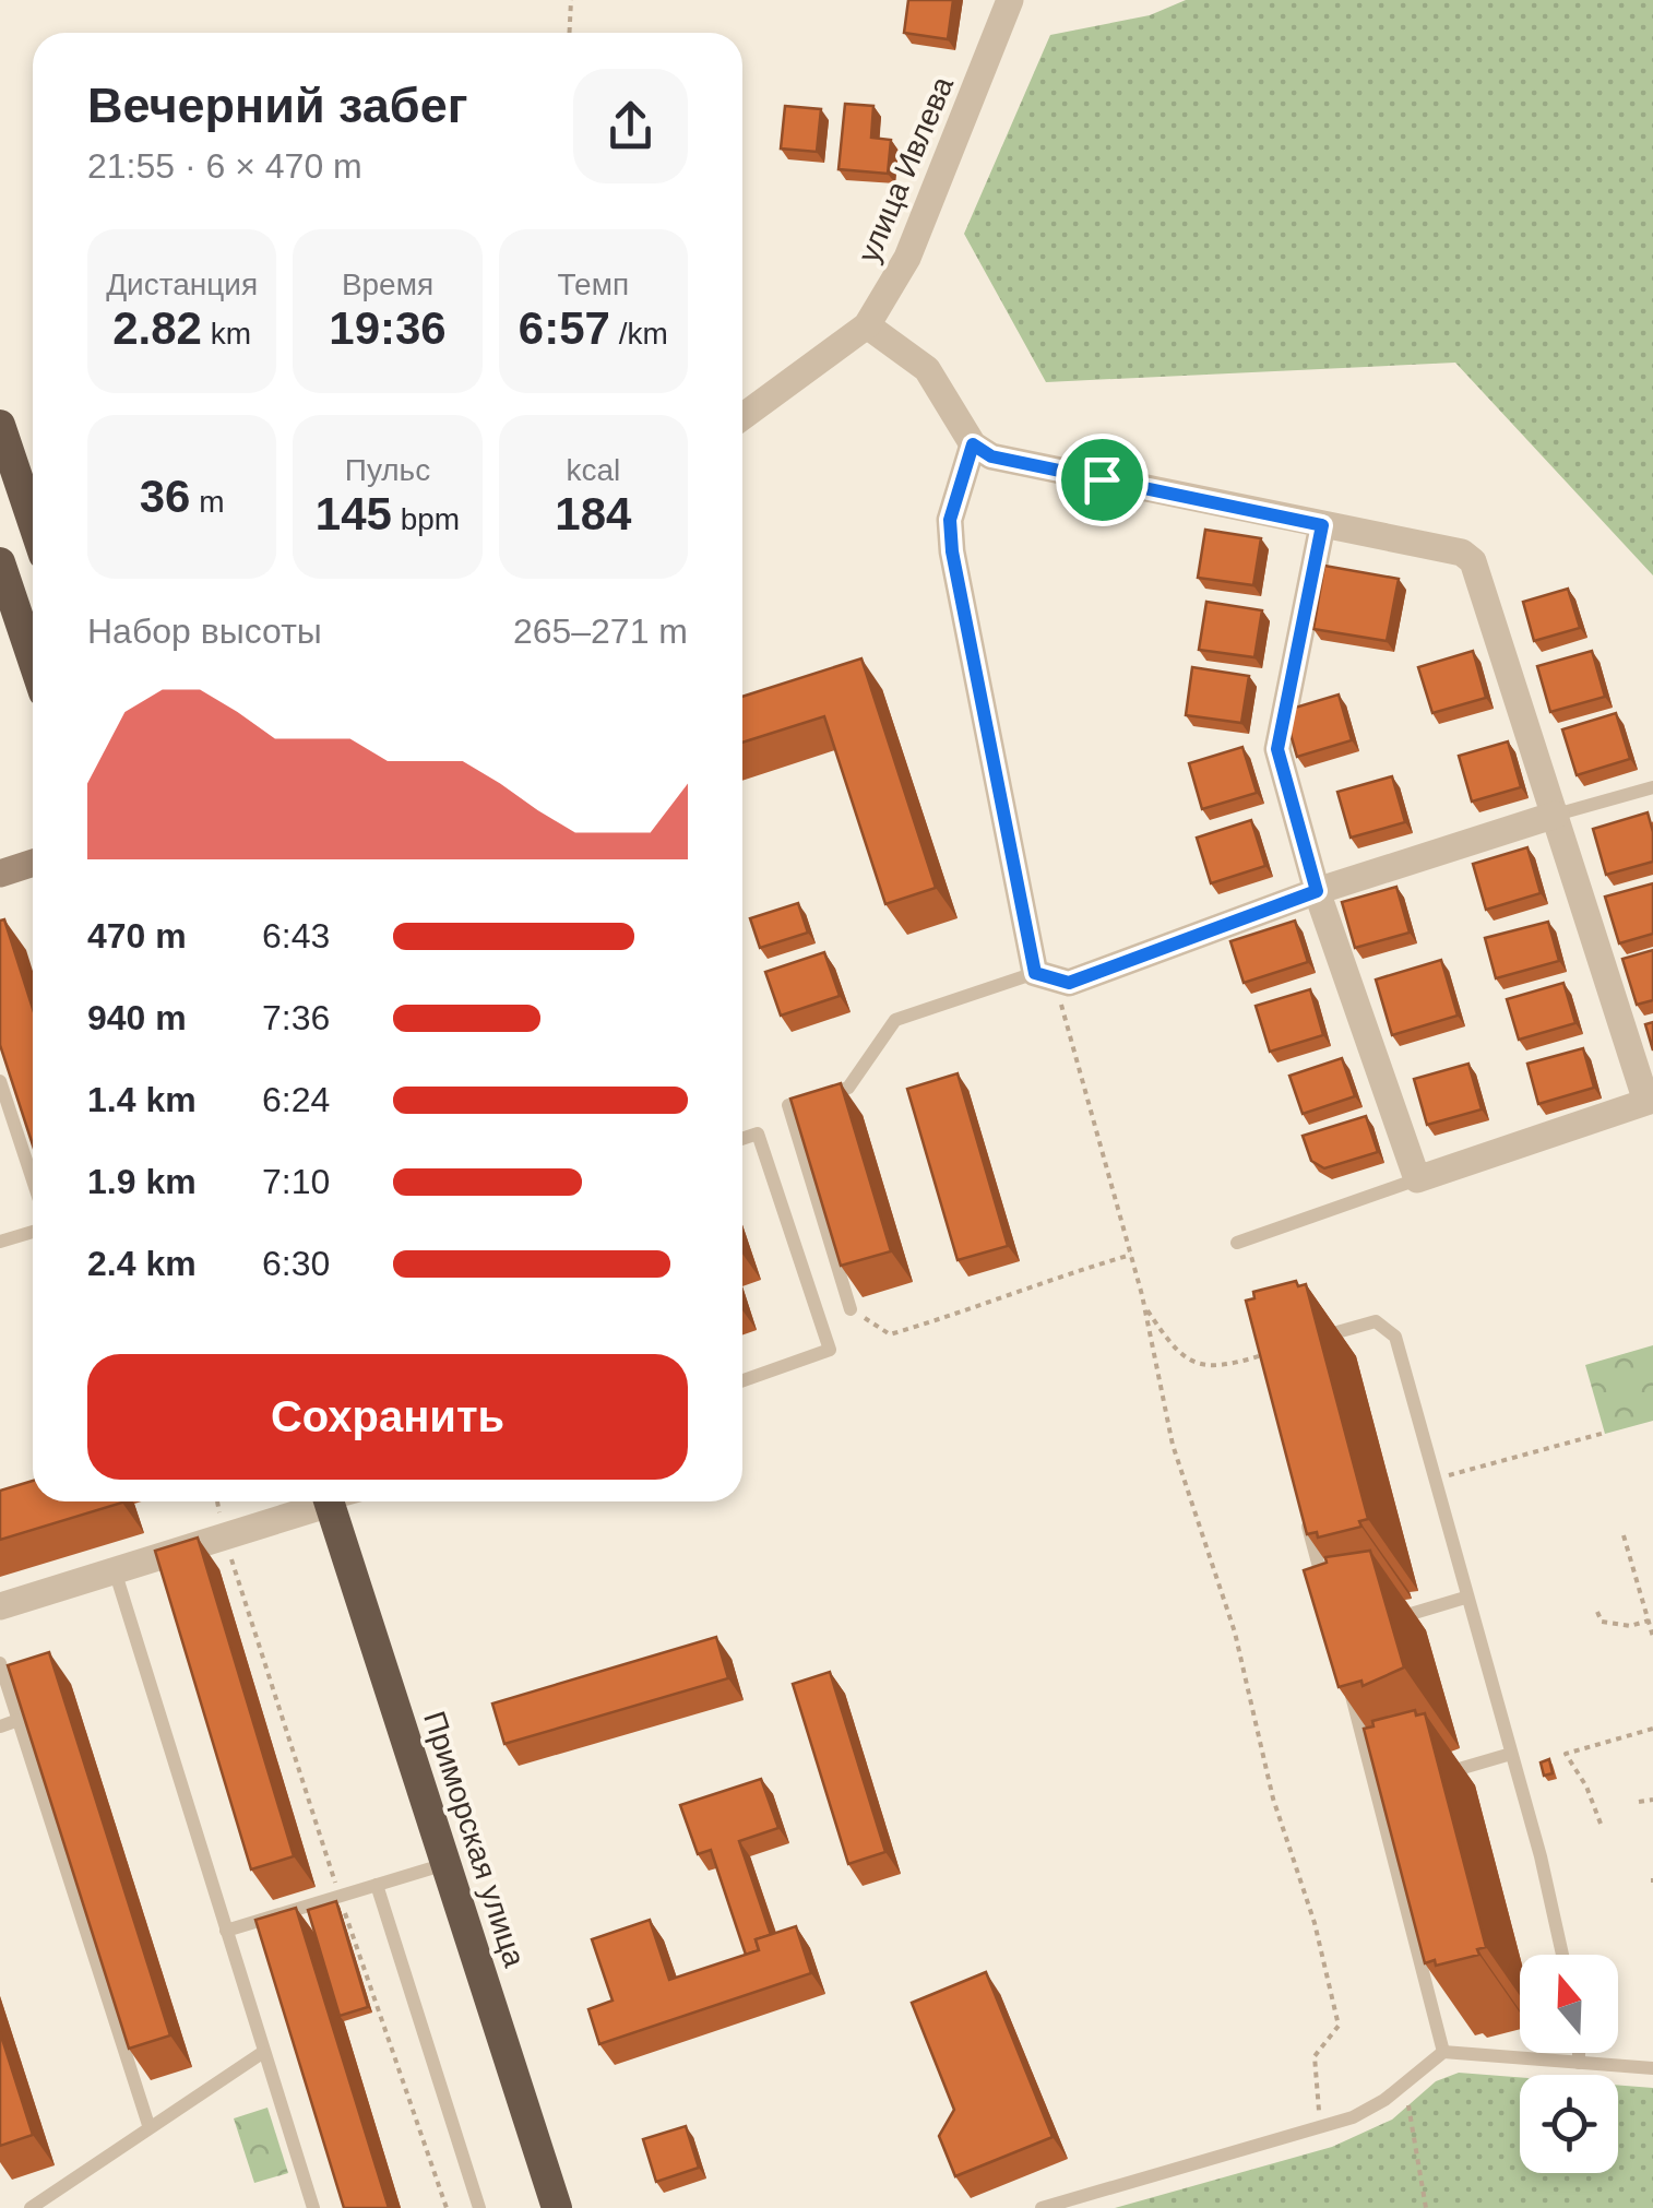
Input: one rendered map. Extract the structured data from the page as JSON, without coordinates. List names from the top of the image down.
{
  "streets": {
    "highway": ["Приморская улица"],
    "street": ["улица Ивлева"]
  },
  "north": "top",
  "page": {
    "heading": ["Вечерний забег", "21:55 · 6 × 470 m"],
    "stats": [
      ["Дистанция", "2.82 km"],
      ["Время", "19:36"],
      ["Темп", "6:57 /km"],
      ["36 m"],
      ["Пульс", "145 bpm"],
      ["kcal", "184"]
    ],
    "chart": ["Набор высоты", "265–271 m"],
    "list": [
      {
        "name": "470 m",
        "note": "6:43"
      },
      {
        "name": "940 m",
        "note": "7:36"
      },
      {
        "name": "1.4 km",
        "note": "6:24"
      },
      {
        "name": "1.9 km",
        "note": "7:10"
      },
      {
        "name": "2.4 km",
        "note": "6:30"
      }
    ],
    "buttons": "Сохранить"
  }
}
